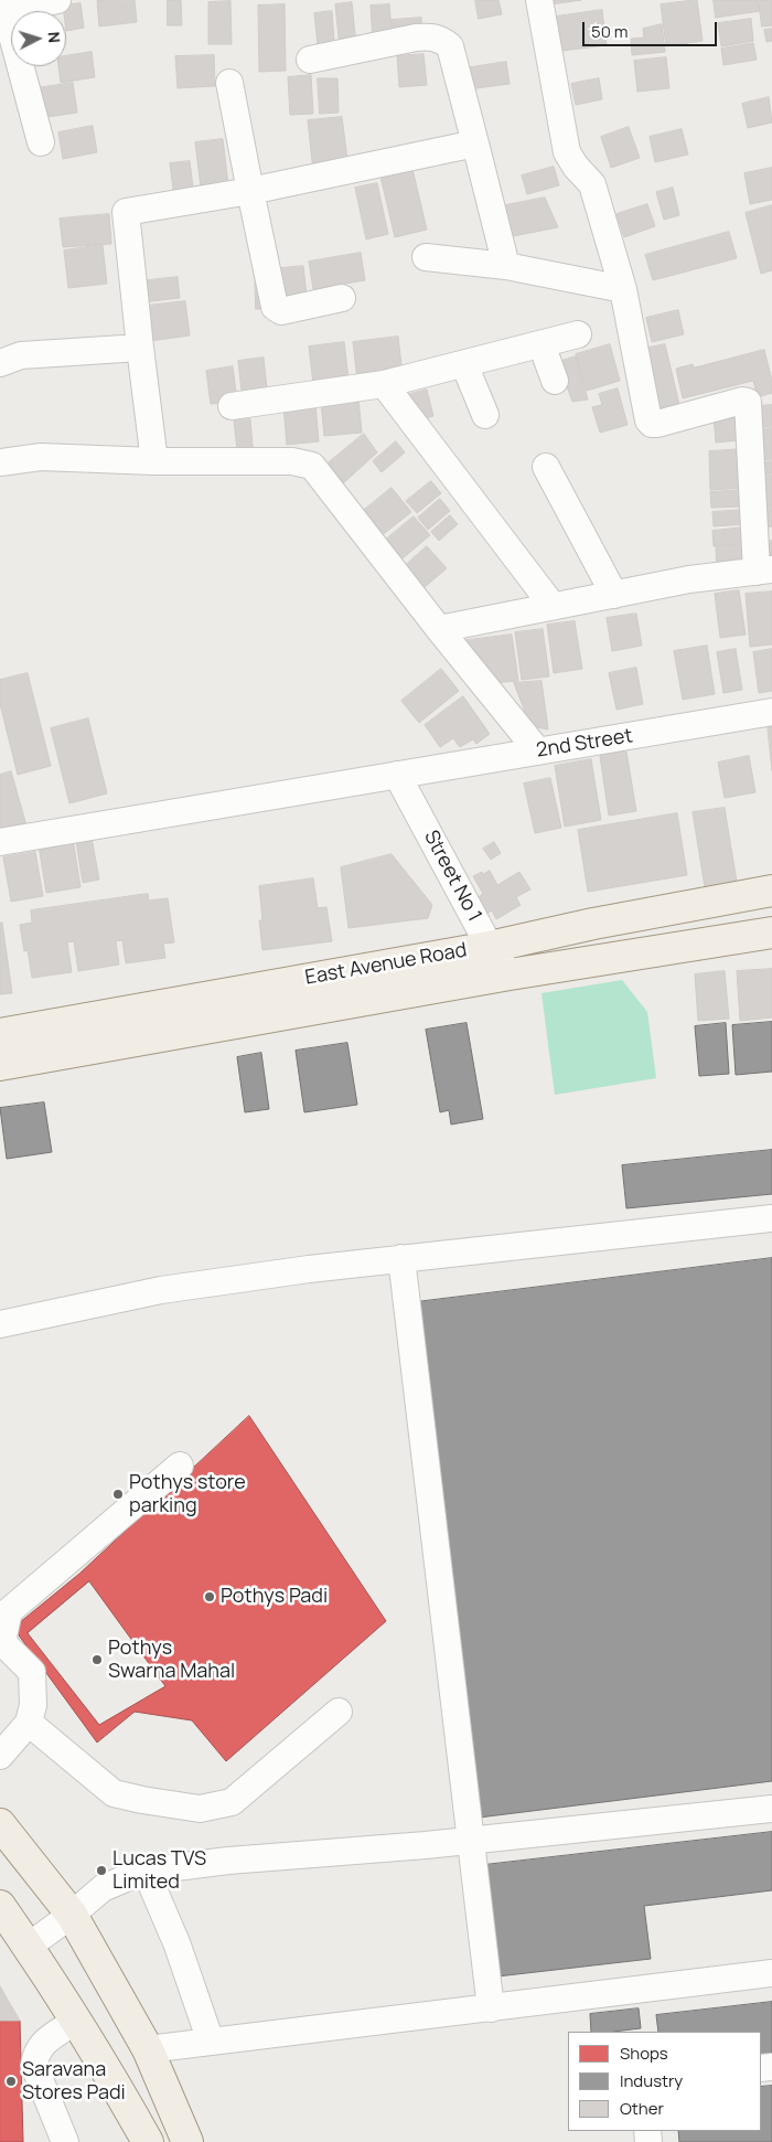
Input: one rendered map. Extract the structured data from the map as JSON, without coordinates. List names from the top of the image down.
{
  "streets": {
    "main road": ["East Avenue Road"],
    "street": ["2nd Street", "Street No 1"]
  },
  "crossings": [
    ["2nd Street", "Street No 1"],
    ["Street No 1", "East Avenue Road"]
  ],
  "places": [
    "Pothys store parking",
    "Pothys Padi",
    "Pothys Swarna Mahal",
    "Lucas TVS Limited",
    "Saravana Stores Padi"
  ],
  "legend": ["Shops", "Industry", "Other"],
  "scale_bar": "50 m",
  "north": "right"
}
